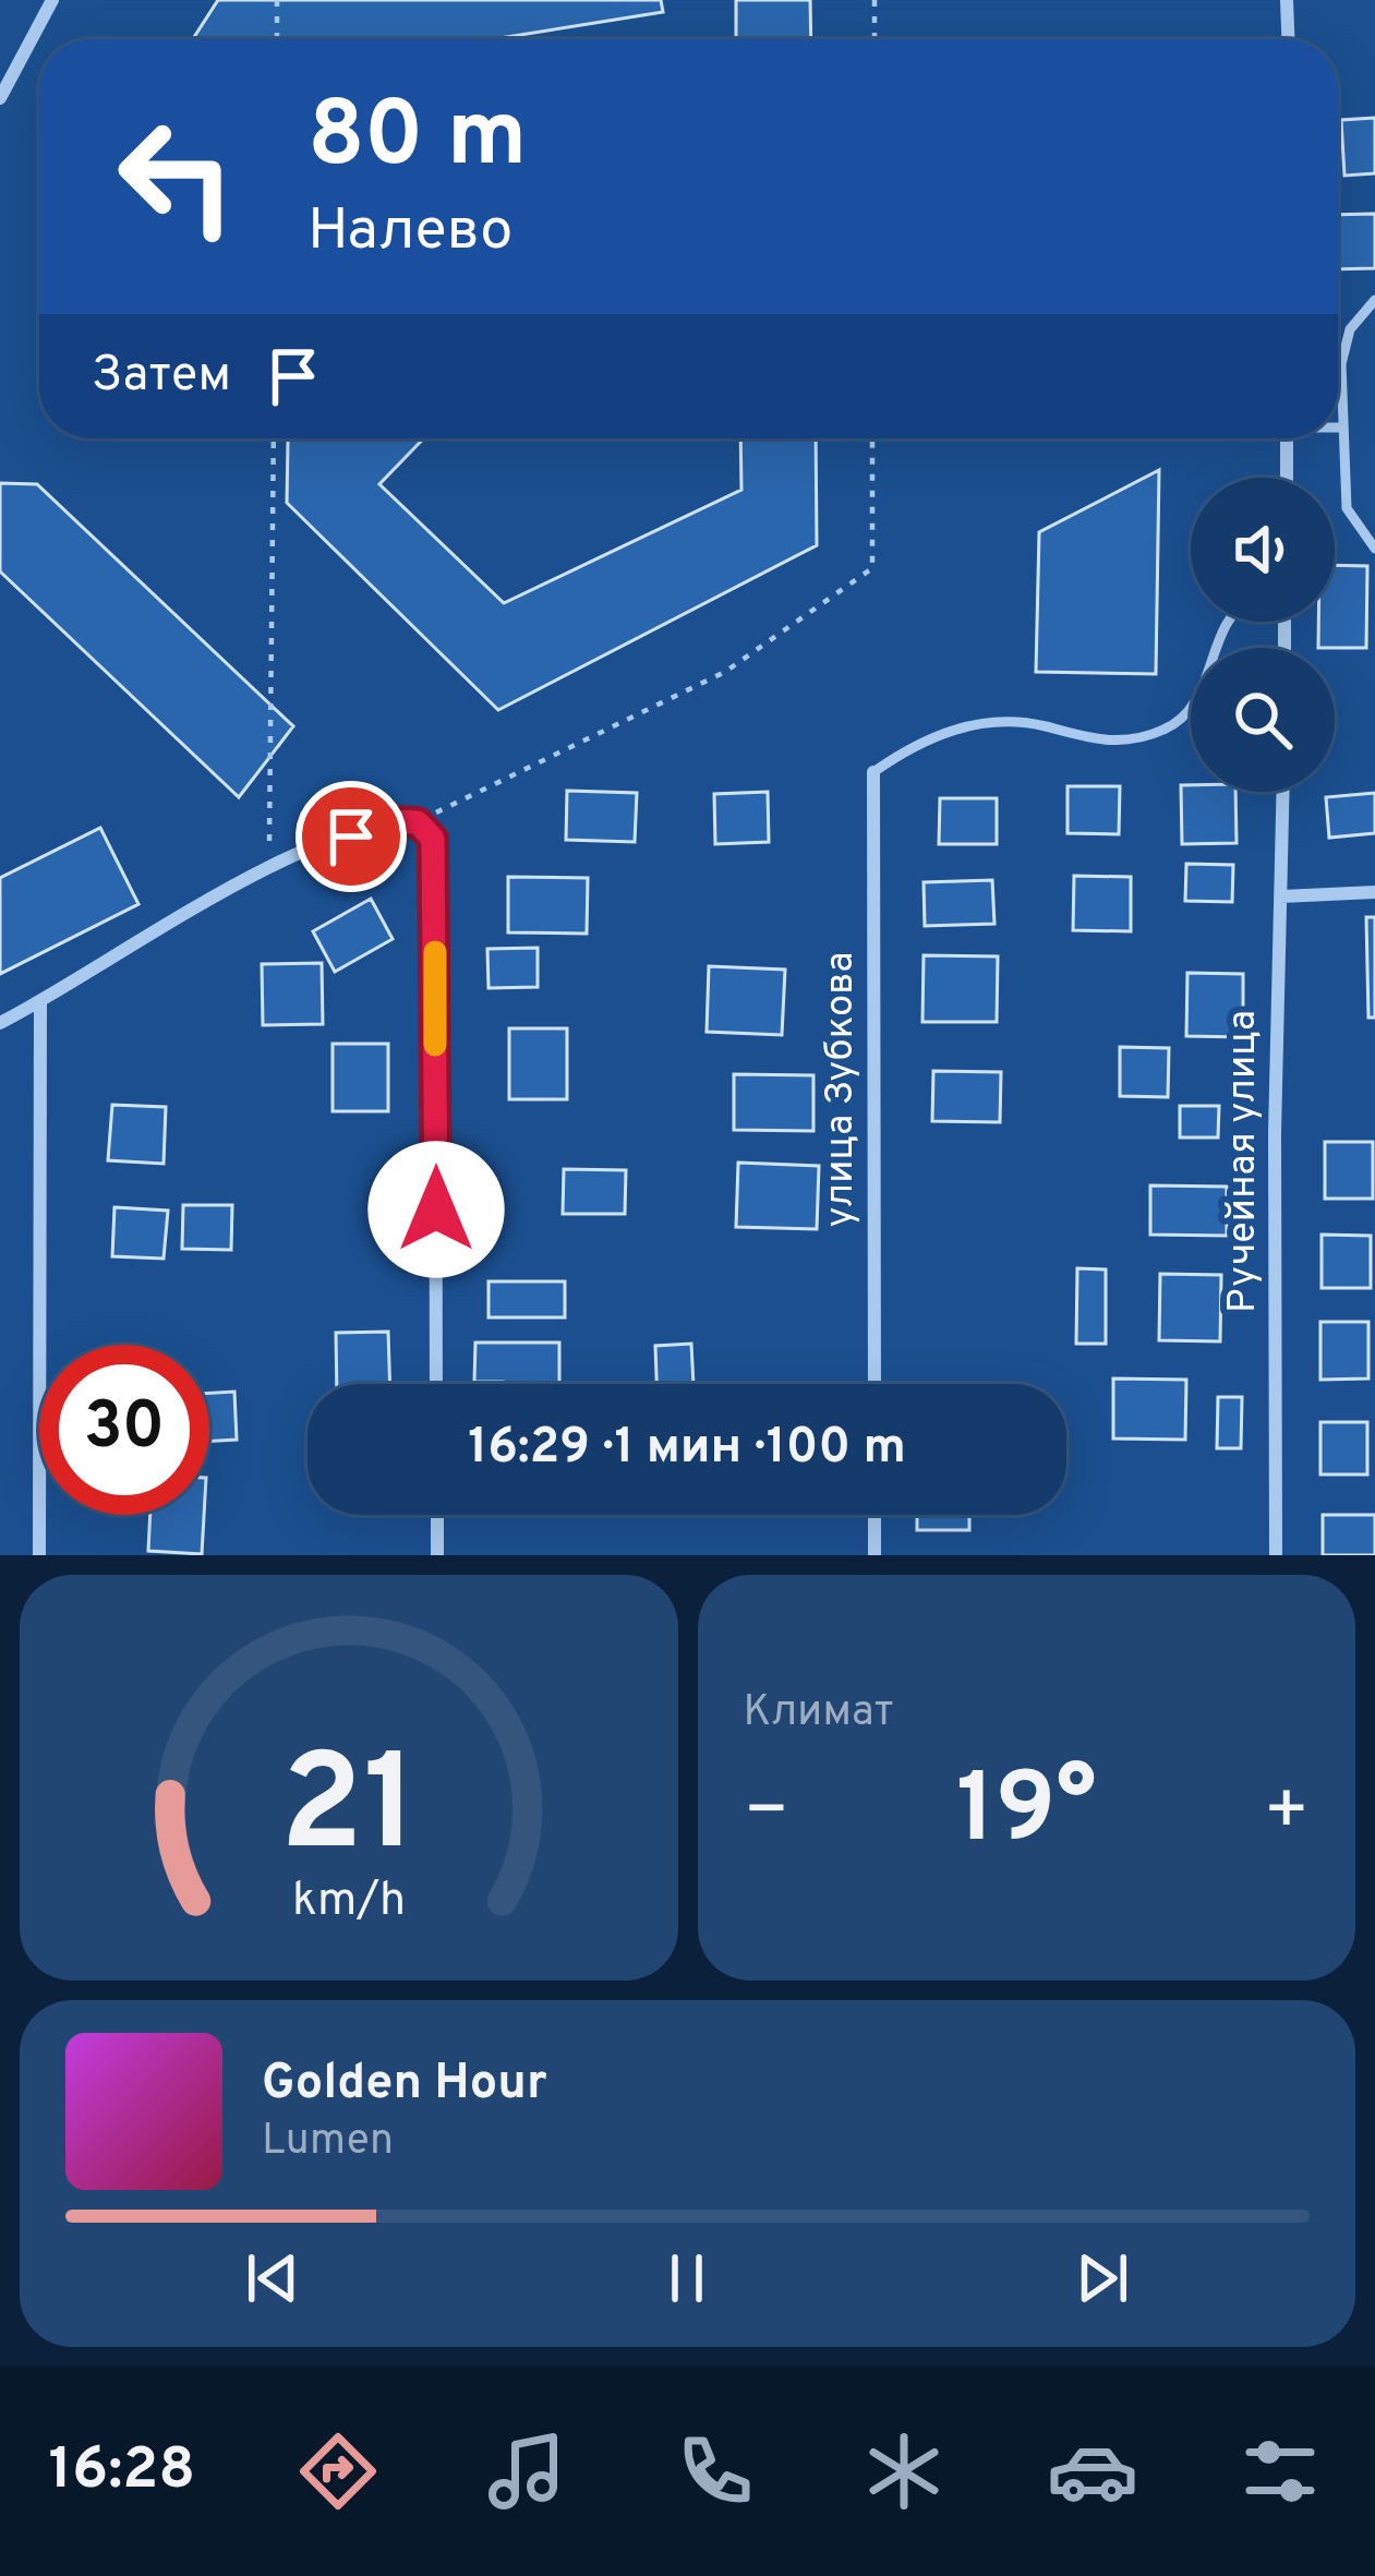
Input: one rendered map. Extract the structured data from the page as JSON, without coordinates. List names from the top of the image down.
{
  "streets": {
    "street": ["улица Зубкова", "Ручейная улица"]
  },
  "page": {
    "turn": ["80 m", "Налево"],
    "then": "Затем",
    "limit": "30",
    "trip": "16:29 · 1 мин · 100 m",
    "tile": "Климат",
    "heat": ["−", "19°", "+"],
    "song": ["Golden Hour", "Lumen"],
    "tabs": "16:28",
    "gauge": ["21", "km/h"]
  }
}
